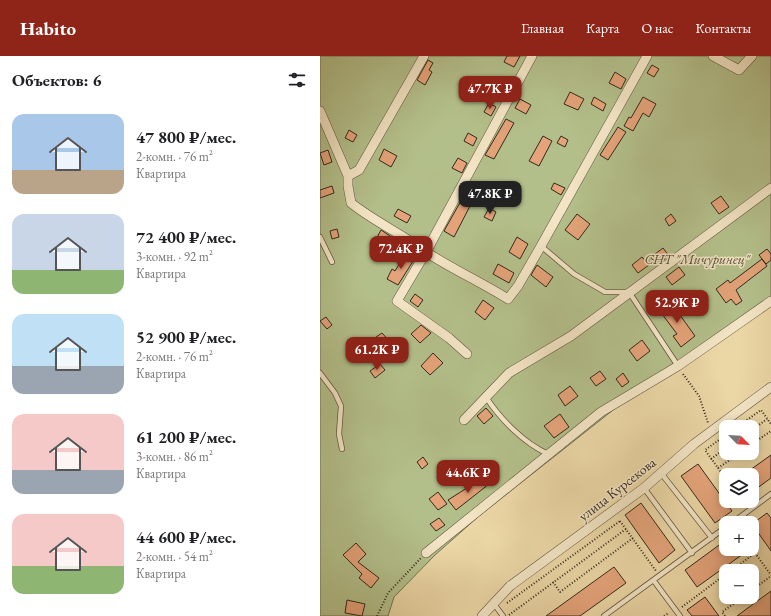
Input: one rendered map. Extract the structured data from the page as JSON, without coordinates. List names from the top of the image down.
{
  "streets": {
    "street": ["улица Курсекова"]
  },
  "parks": ["СНТ \"Мичуринец\""],
  "north": "bottom right",
  "page": {
    "header": "Habito",
    "nav": [
      "Главная",
      "Карта",
      "О нас",
      "Контакты"
    ],
    "heading": "Объектов: 6",
    "price": [
      "47.7K ₽",
      "47.8K ₽",
      "72.4K ₽",
      "52.9K ₽",
      "61.2K ₽",
      "44.6K ₽"
    ],
    "list": [
      {
        "name": "47 800 ₽/мес.",
        "note": "2-комн. · 76 m² · Квартира"
      },
      {
        "name": "72 400 ₽/мес.",
        "note": "3-комн. · 92 m² · Квартира"
      },
      {
        "name": "52 900 ₽/мес.",
        "note": "2-комн. · 76 m² · Квартира"
      },
      {
        "name": "61 200 ₽/мес.",
        "note": "3-комн. · 86 m² · Квартира"
      },
      {
        "name": "44 600 ₽/мес.",
        "note": "2-комн. · 54 m² · Квартира"
      }
    ],
    "map_buttons": ["+", "−"]
  }
}
